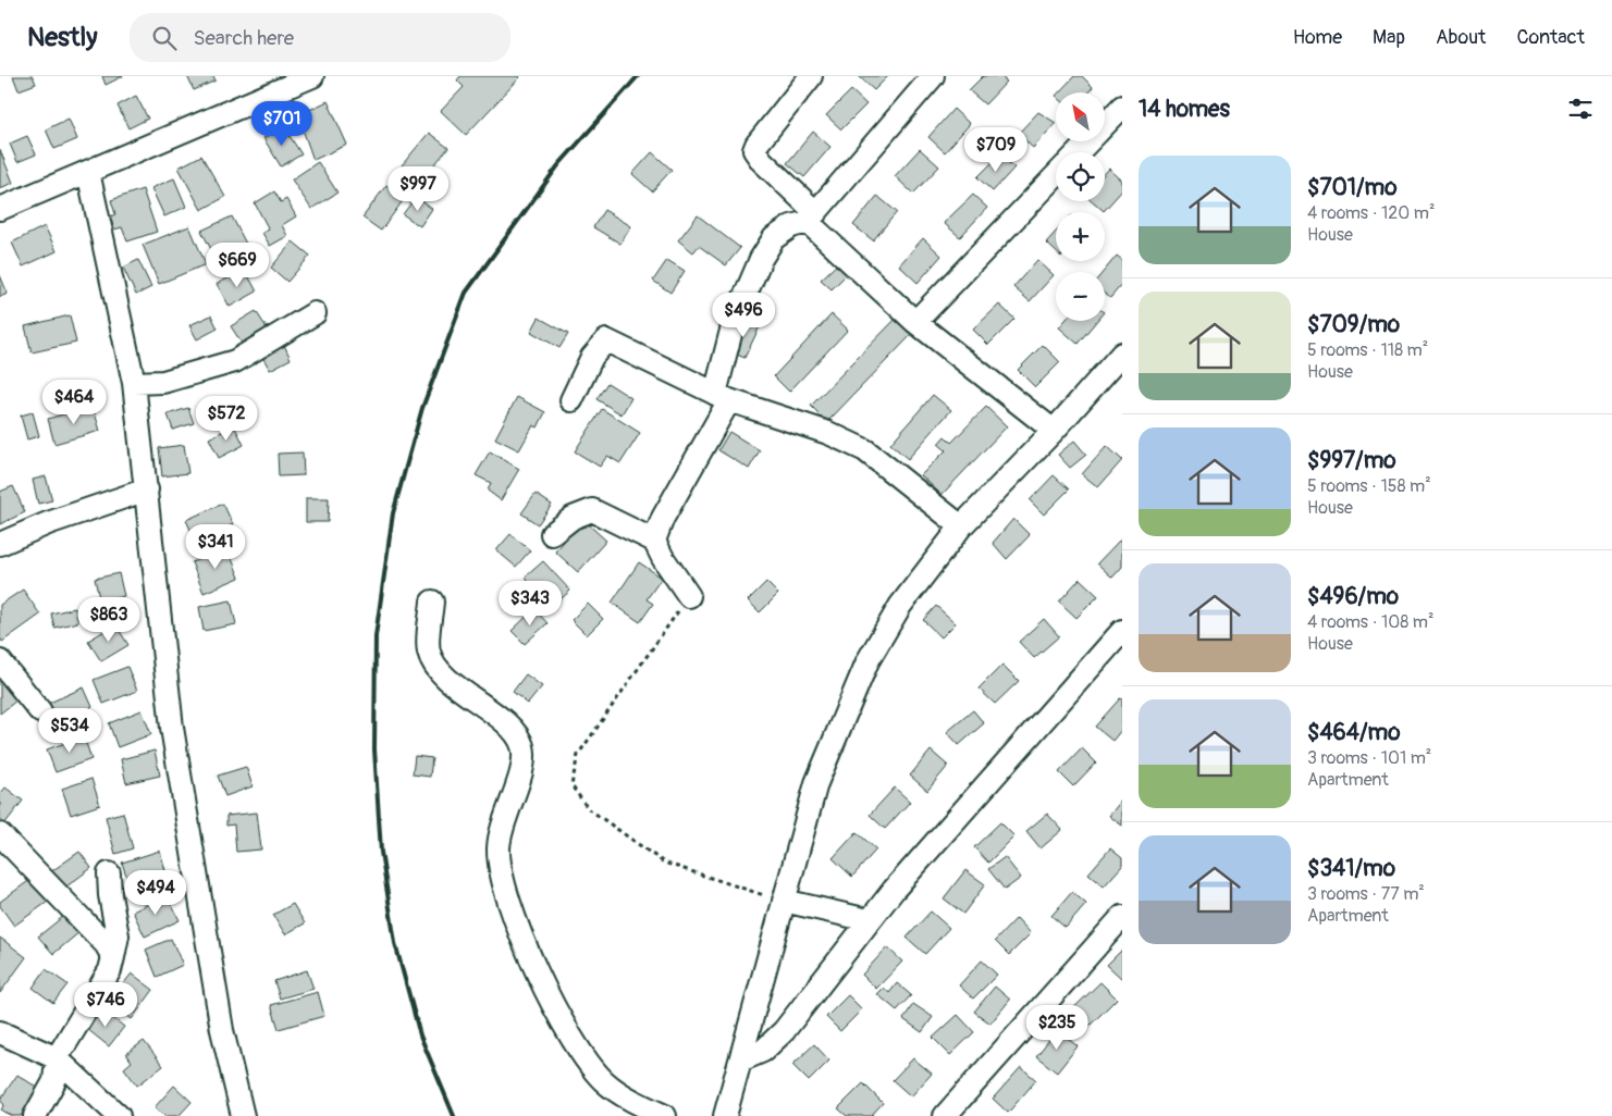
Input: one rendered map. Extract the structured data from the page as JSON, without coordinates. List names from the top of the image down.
{
  "north": "top left",
  "page": {
    "header": "Nestly",
    "search": "Search here",
    "nav": [
      "Home",
      "Map",
      "About",
      "Contact"
    ],
    "heading": "14 homes",
    "map_buttons": ["+", "−"],
    "price": [
      "$701",
      "$709",
      "$997",
      "$669",
      "$496",
      "$464",
      "$572",
      "$341",
      "$343",
      "$863",
      "$534",
      "$494",
      "$746",
      "$235"
    ],
    "list": [
      {
        "name": "$701/mo",
        "note": "4 rooms · 120 m² · House"
      },
      {
        "name": "$709/mo",
        "note": "5 rooms · 118 m² · House"
      },
      {
        "name": "$997/mo",
        "note": "5 rooms · 158 m² · House"
      },
      {
        "name": "$496/mo",
        "note": "4 rooms · 108 m² · House"
      },
      {
        "name": "$464/mo",
        "note": "3 rooms · 101 m² · Apartment"
      },
      {
        "name": "$341/mo",
        "note": "3 rooms · 77 m² · Apartment"
      }
    ]
  }
}
